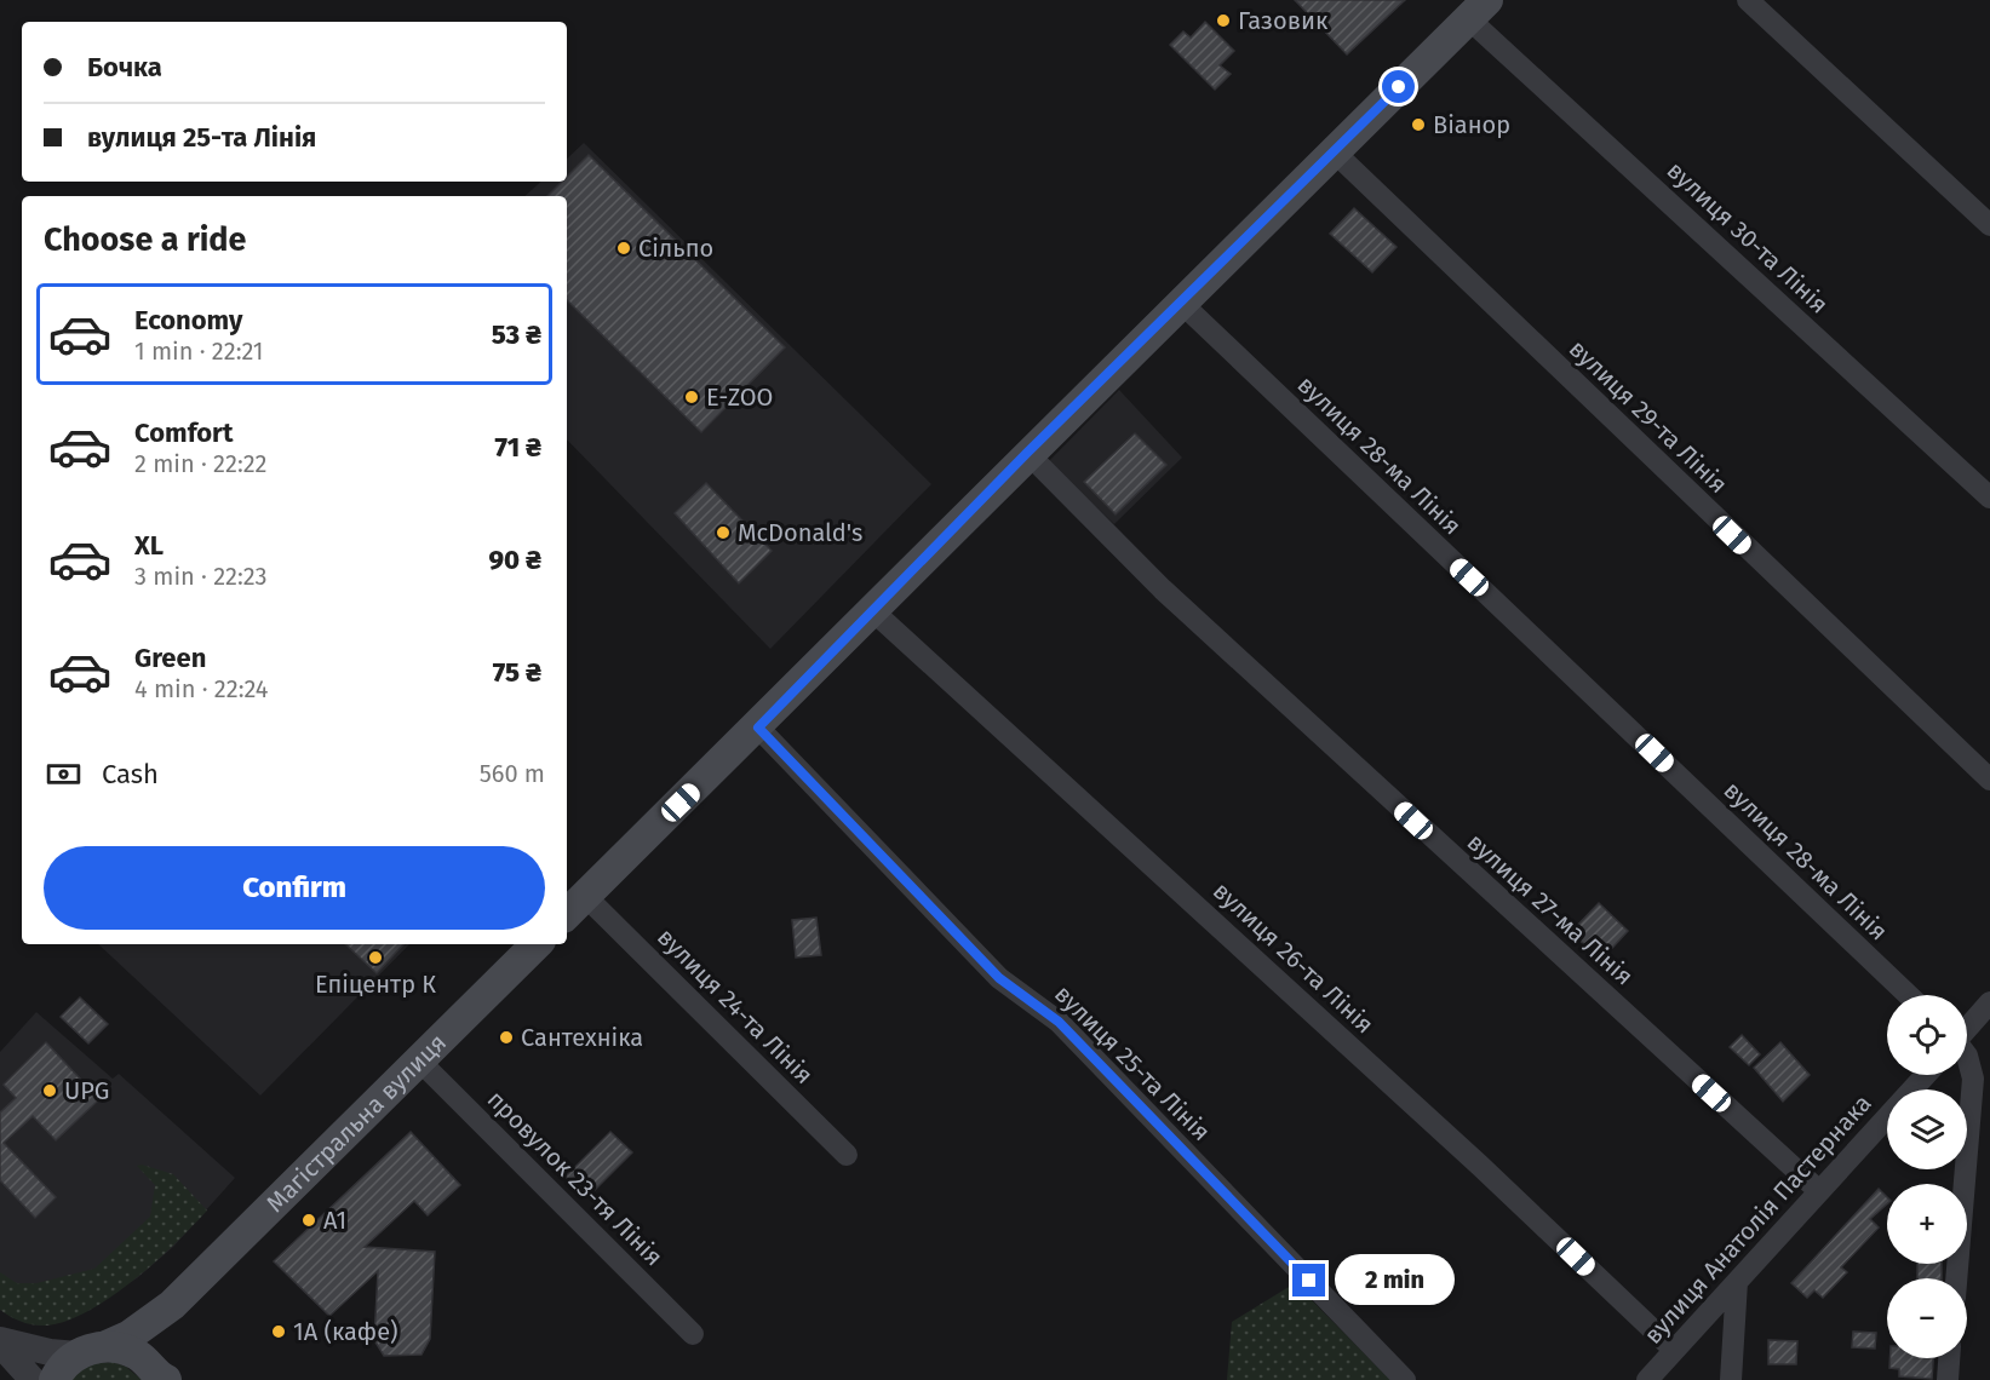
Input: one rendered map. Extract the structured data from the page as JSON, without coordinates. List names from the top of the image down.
{
  "streets": {
    "main road": ["Магістральна вулиця"],
    "street": [
      "вулиця 30-та Лінія",
      "вулиця 29-та Лінія",
      "вулиця 28-ма Лінія",
      "вулиця 27-ма Лінія",
      "вулиця 26-та Лінія",
      "вулиця 24-та Лінія",
      "вулиця 25-та Лінія",
      "провулок 23-тя Лінія",
      "вулиця Анатолія Пастернака"
    ]
  },
  "crossings": [
    ["вулиця 27-ма Лінія", "вулиця Анатолія Пастернака"],
    ["вулиця 26-та Лінія", "вулиця Анатолія Пастернака"],
    ["Магістральна вулиця", "провулок 23-тя Лінія"]
  ],
  "places": [
    "Газовик",
    "Віанор",
    "Сільпо",
    "E-ZOO",
    "McDonald's",
    "Епіцентр К",
    "Сантехніка",
    "UPG",
    "А1",
    "1А (кафе)"
  ],
  "page": {
    "banner": ["Бочка", "вулиця 25-та Лінія"],
    "heading": "Choose a ride",
    "list": [
      {
        "name": "Economy",
        "note": "1 min · 22:21",
        "value": "53 ₴"
      },
      {
        "name": "Comfort",
        "note": "2 min · 22:22",
        "value": "71 ₴"
      },
      {
        "name": "XL",
        "note": "3 min · 22:23",
        "value": "90 ₴"
      },
      {
        "name": "Green",
        "note": "4 min · 22:24",
        "value": "75 ₴"
      }
    ],
    "pay": ["Cash", "560 m"],
    "buttons": "Confirm",
    "map_buttons": ["+", "−"],
    "bubble": "2 min"
  }
}
